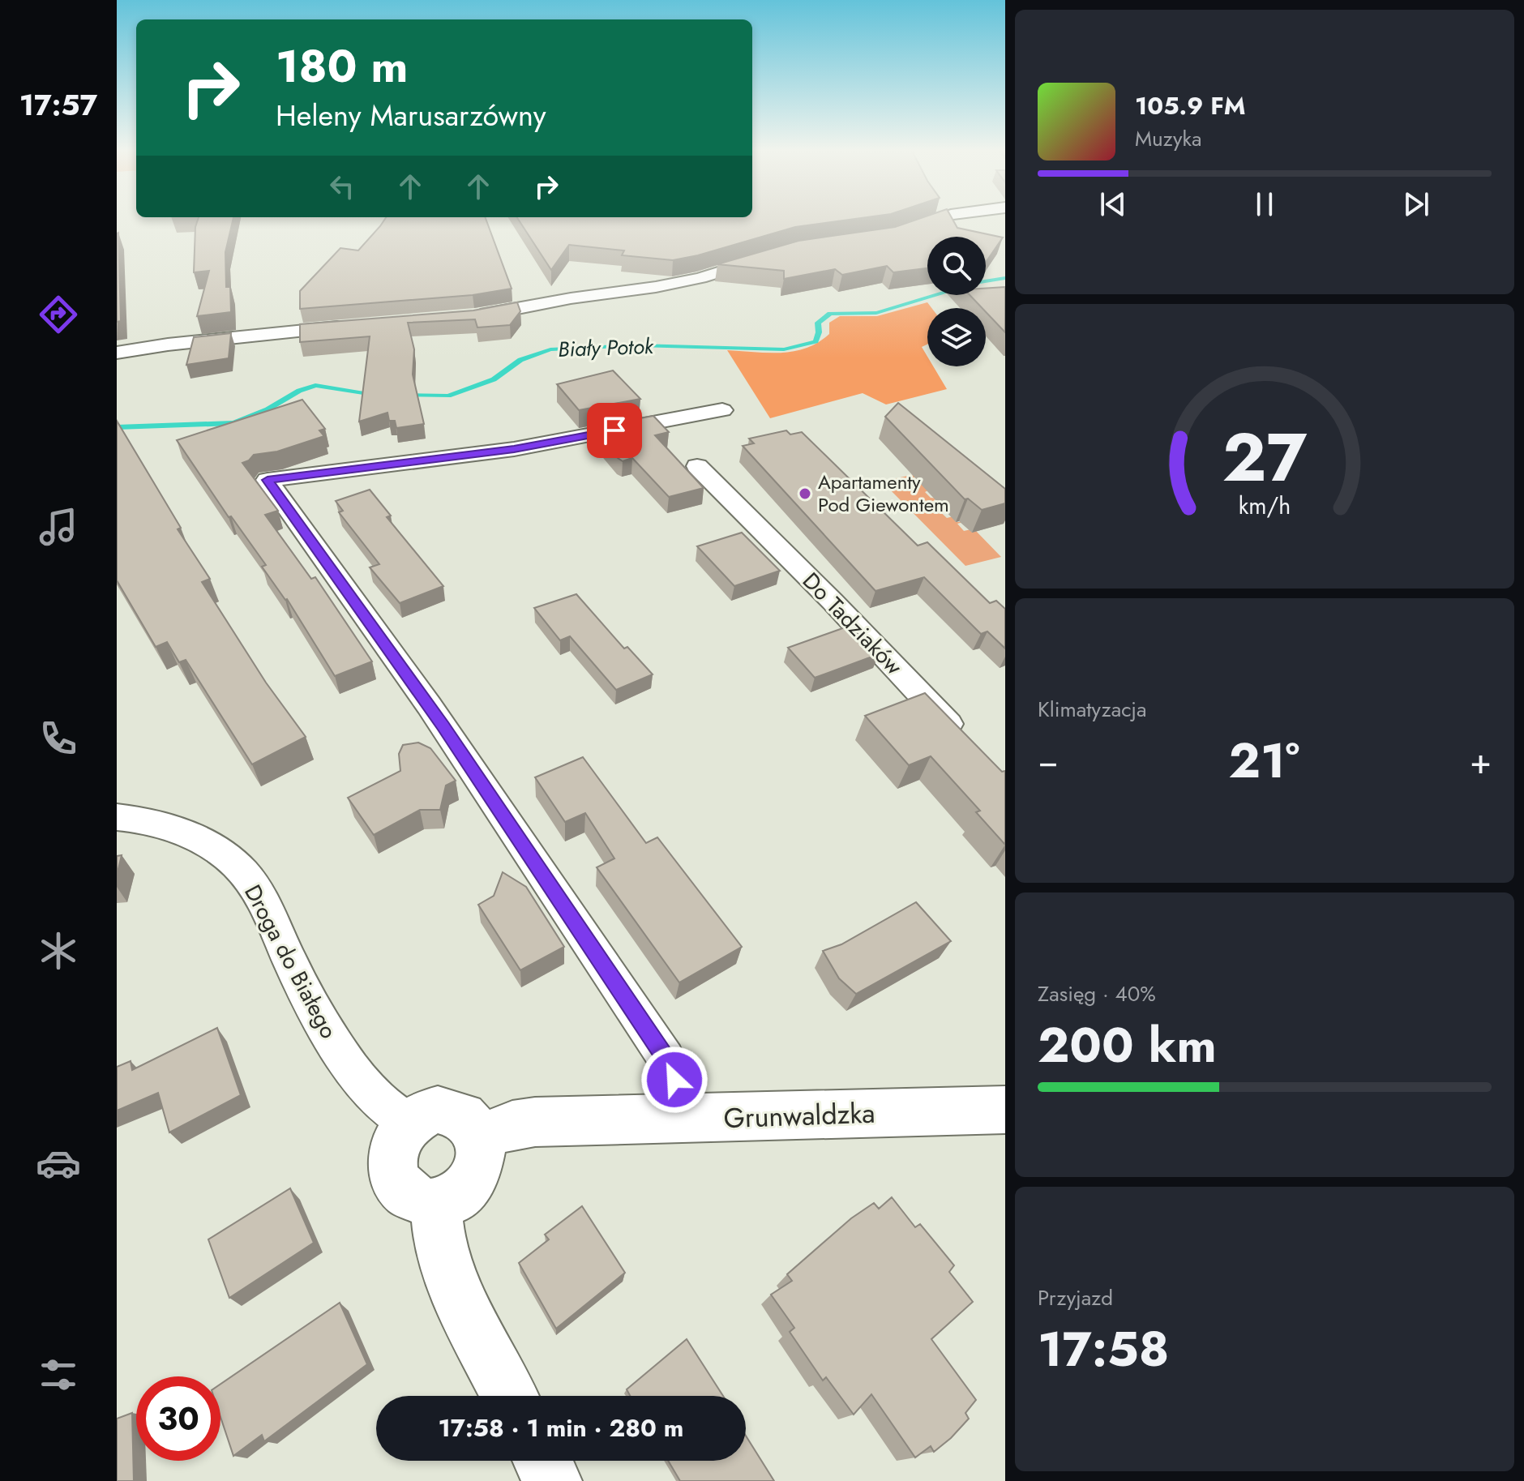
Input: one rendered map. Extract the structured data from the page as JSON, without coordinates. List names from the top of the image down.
{
  "streets": {
    "street": ["Do Tadziaków", "Droga do Białego", "Grunwaldzka"]
  },
  "crossings": [
    ["Droga do Białego", "Grunwaldzka"]
  ],
  "water": ["Biały Potok"],
  "places": ["Apartamenty Pod Giewontem"],
  "page": {
    "tabs": "17:57",
    "turn": ["180 m", "Heleny Marusarzówny"],
    "song": ["105.9 FM", "Muzyka"],
    "tile": [
      "Klimatyzacja",
      ["Zasięg · 40%", "200 km"],
      ["Przyjazd", "17:58"]
    ],
    "heat": ["−", "21°", "+"],
    "limit": "30",
    "trip": "17:58 · 1 min · 280 m",
    "gauge": ["27", "km/h"]
  }
}
